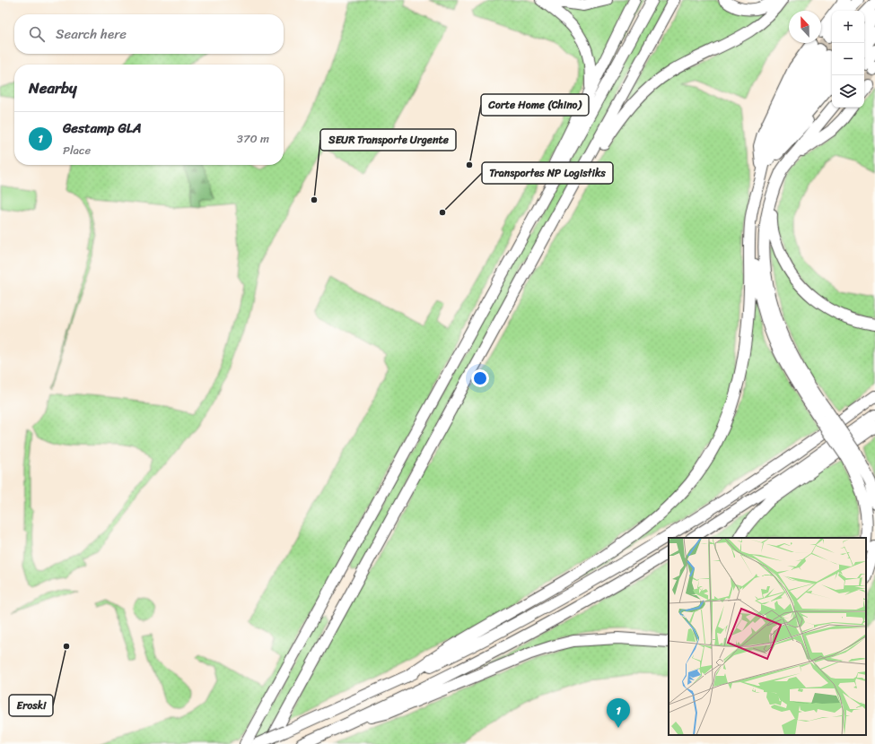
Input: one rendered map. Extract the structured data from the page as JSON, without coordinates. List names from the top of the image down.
{
  "places": [
    "Corte Home (Chino)",
    "SEUR Transporte Urgente",
    "Transportes NP Logistiks",
    "Eroski"
  ],
  "north": "top",
  "page": {
    "map_buttons": ["+", "−"],
    "search": "Search here",
    "heading": "Nearby",
    "list": [
      {
        "mark": "1",
        "name": "Gestamp GLA",
        "note": "Place",
        "value": "370 m"
      }
    ],
    "pins": "1"
  }
}
